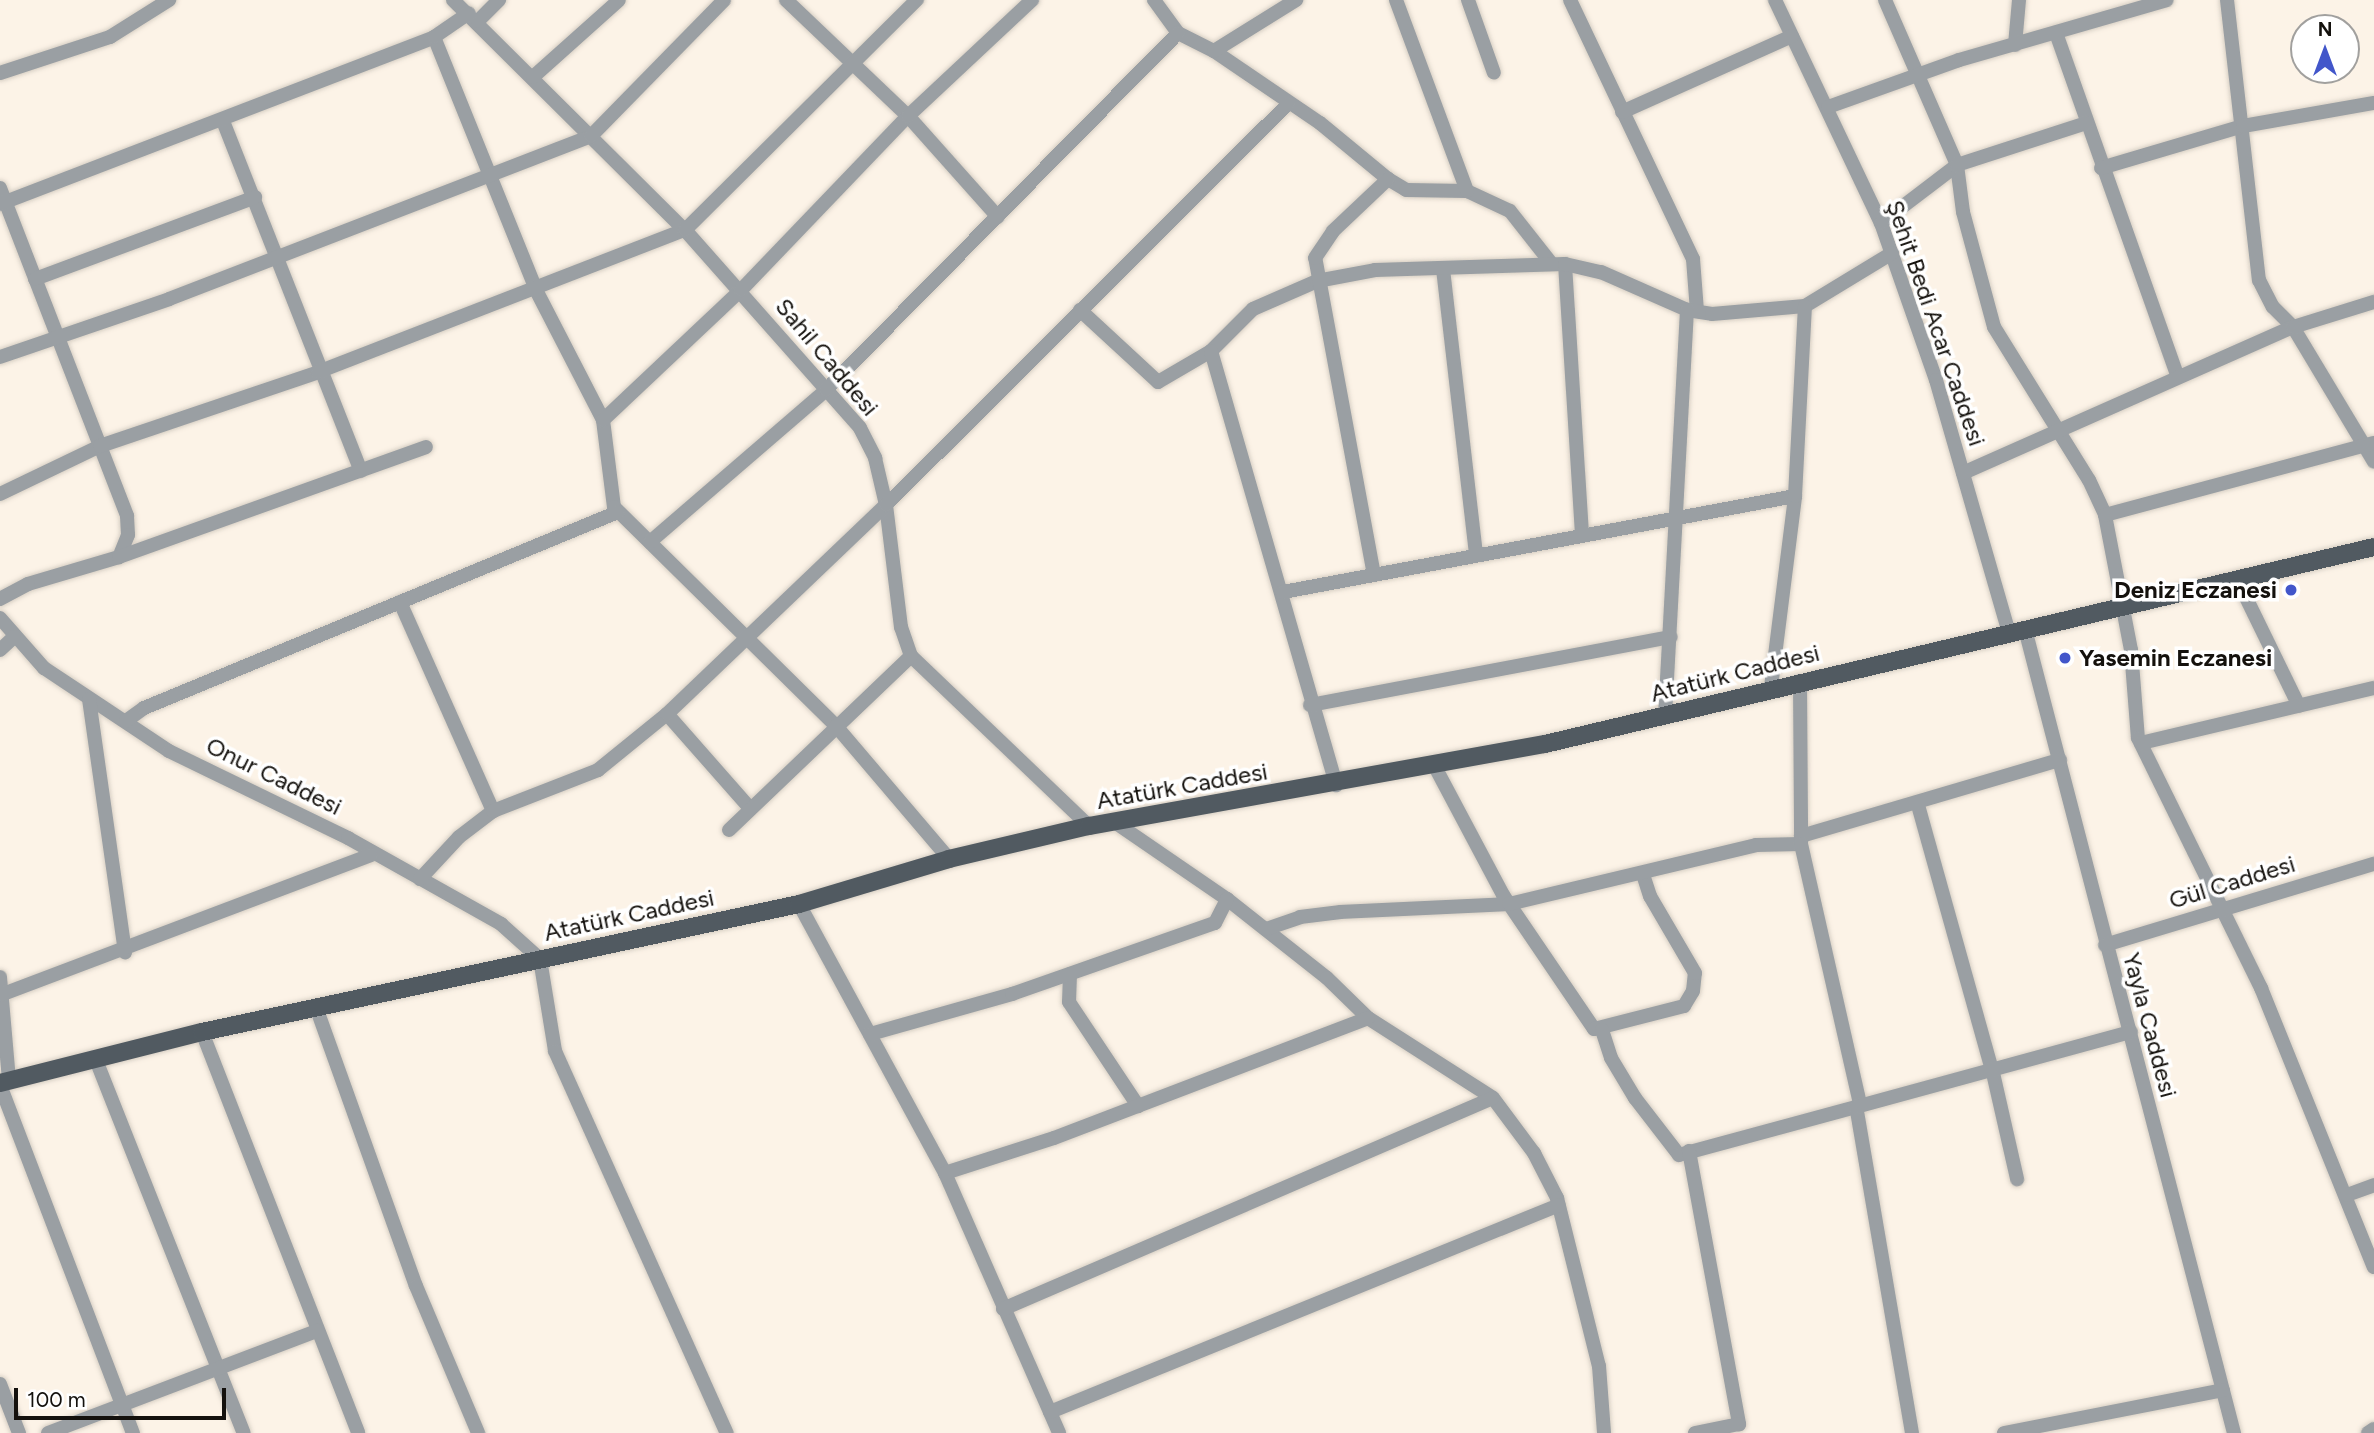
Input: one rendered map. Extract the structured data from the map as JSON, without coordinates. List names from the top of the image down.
{
  "streets": {
    "main road": ["Atatürk Caddesi"],
    "street": [
      "Şehit Bedi Acar Caddesi",
      "Sahil Caddesi",
      "Onur Caddesi",
      "Gül Caddesi",
      "Yayla Caddesi"
    ]
  },
  "crossings": [
    ["Şehit Bedi Acar Caddesi", "Atatürk Caddesi"],
    ["Şehit Bedi Acar Caddesi", "Yayla Caddesi"],
    ["Sahil Caddesi", "Atatürk Caddesi"],
    ["Atatürk Caddesi", "Onur Caddesi"],
    ["Atatürk Caddesi", "Yayla Caddesi"],
    ["Gül Caddesi", "Yayla Caddesi"]
  ],
  "places": ["Deniz Eczanesi", "Yasemin Eczanesi"],
  "scale_bar": "100 m",
  "north": "top"
}
